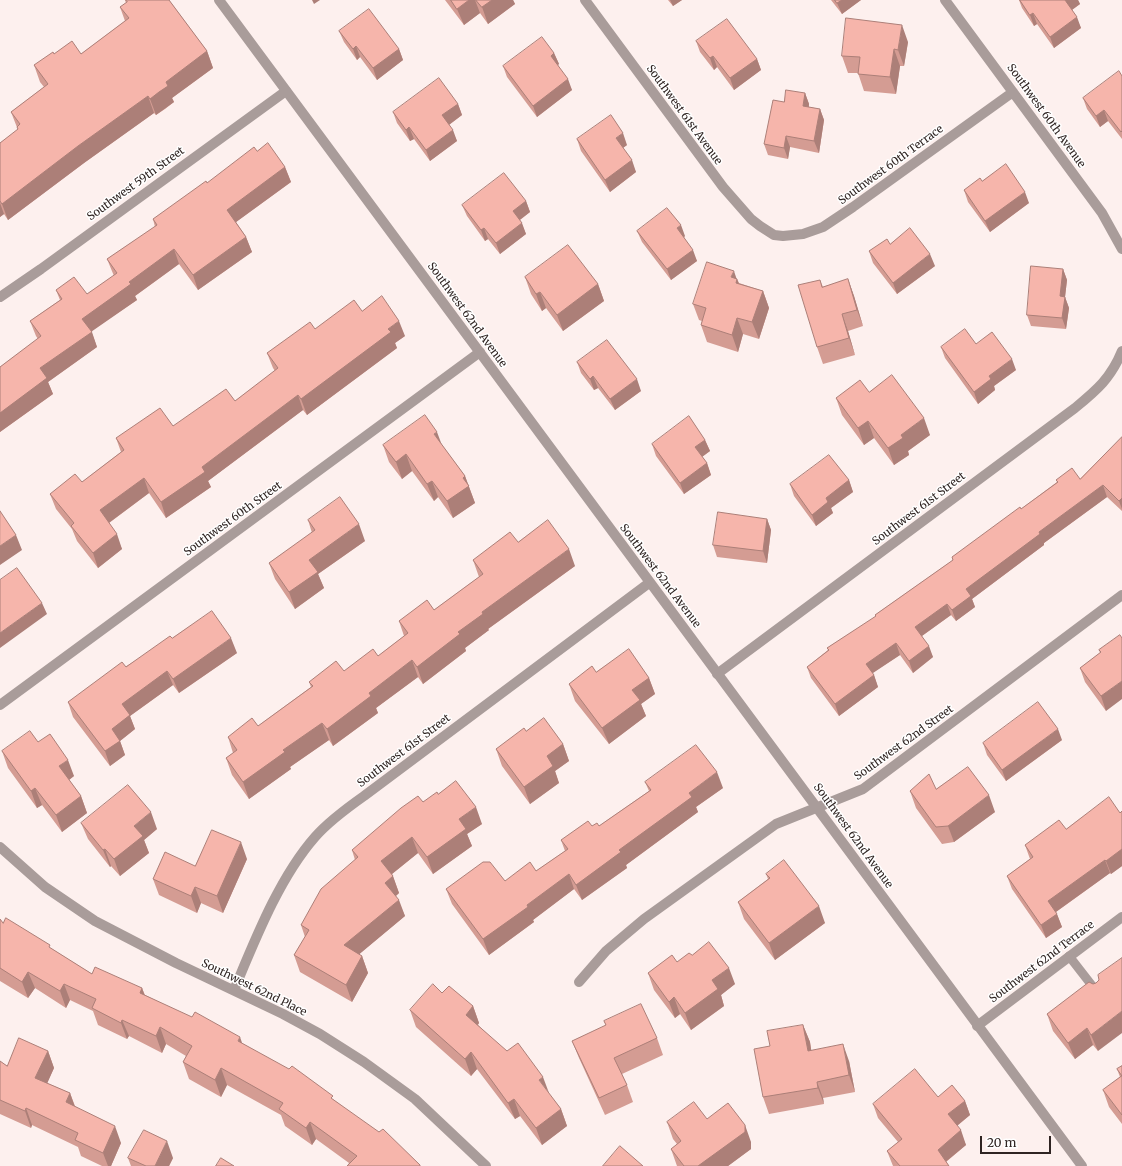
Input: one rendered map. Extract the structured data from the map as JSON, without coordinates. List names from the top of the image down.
{
  "streets": {
    "street": [
      "Southwest 61st Avenue",
      "Southwest 60th Avenue",
      "Southwest 60th Terrace",
      "Southwest 59th Street",
      "Southwest 62nd Avenue",
      "Southwest 61st Street",
      "Southwest 60th Street",
      "Southwest 62nd Street",
      "Southwest 62nd Terrace",
      "Southwest 62nd Place"
    ]
  },
  "crossings": [
    ["Southwest 61st Avenue", "Southwest 60th Terrace"],
    ["Southwest 60th Avenue", "Southwest 60th Terrace"],
    ["Southwest 59th Street", "Southwest 62nd Avenue"],
    ["Southwest 62nd Avenue", "Southwest 61st Street"],
    ["Southwest 62nd Avenue", "Southwest 60th Street"],
    ["Southwest 62nd Avenue", "Southwest 62nd Street"],
    ["Southwest 62nd Avenue", "Southwest 62nd Terrace"],
    ["Southwest 61st Street", "Southwest 62nd Place"]
  ],
  "scale_bar": "20 m"
}
